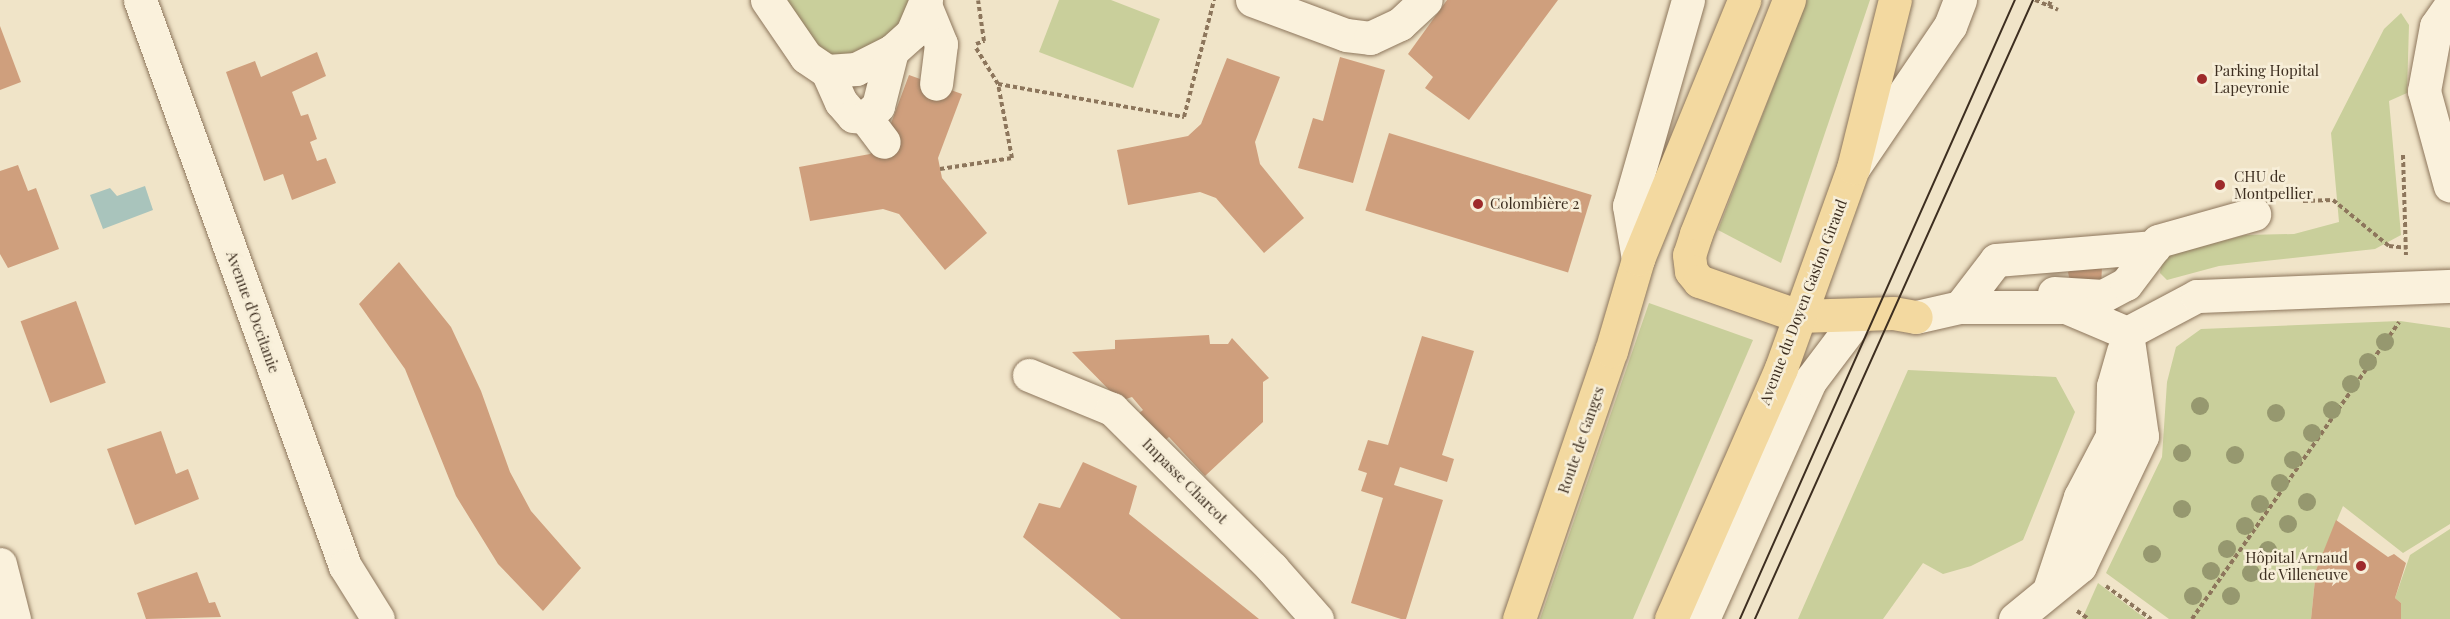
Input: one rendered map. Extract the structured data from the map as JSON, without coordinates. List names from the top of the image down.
{
  "streets": {
    "main road": ["Avenue du Doyen Gaston Giraud", "Route de Ganges"],
    "street": ["Avenue d'Occitanie", "Impasse Charcot"]
  },
  "places": [
    "Parking Hopital Lapeyronie",
    "CHU de Montpellier",
    "Colombière 2",
    "Hôpital Arnaud de Villeneuve"
  ]
}
